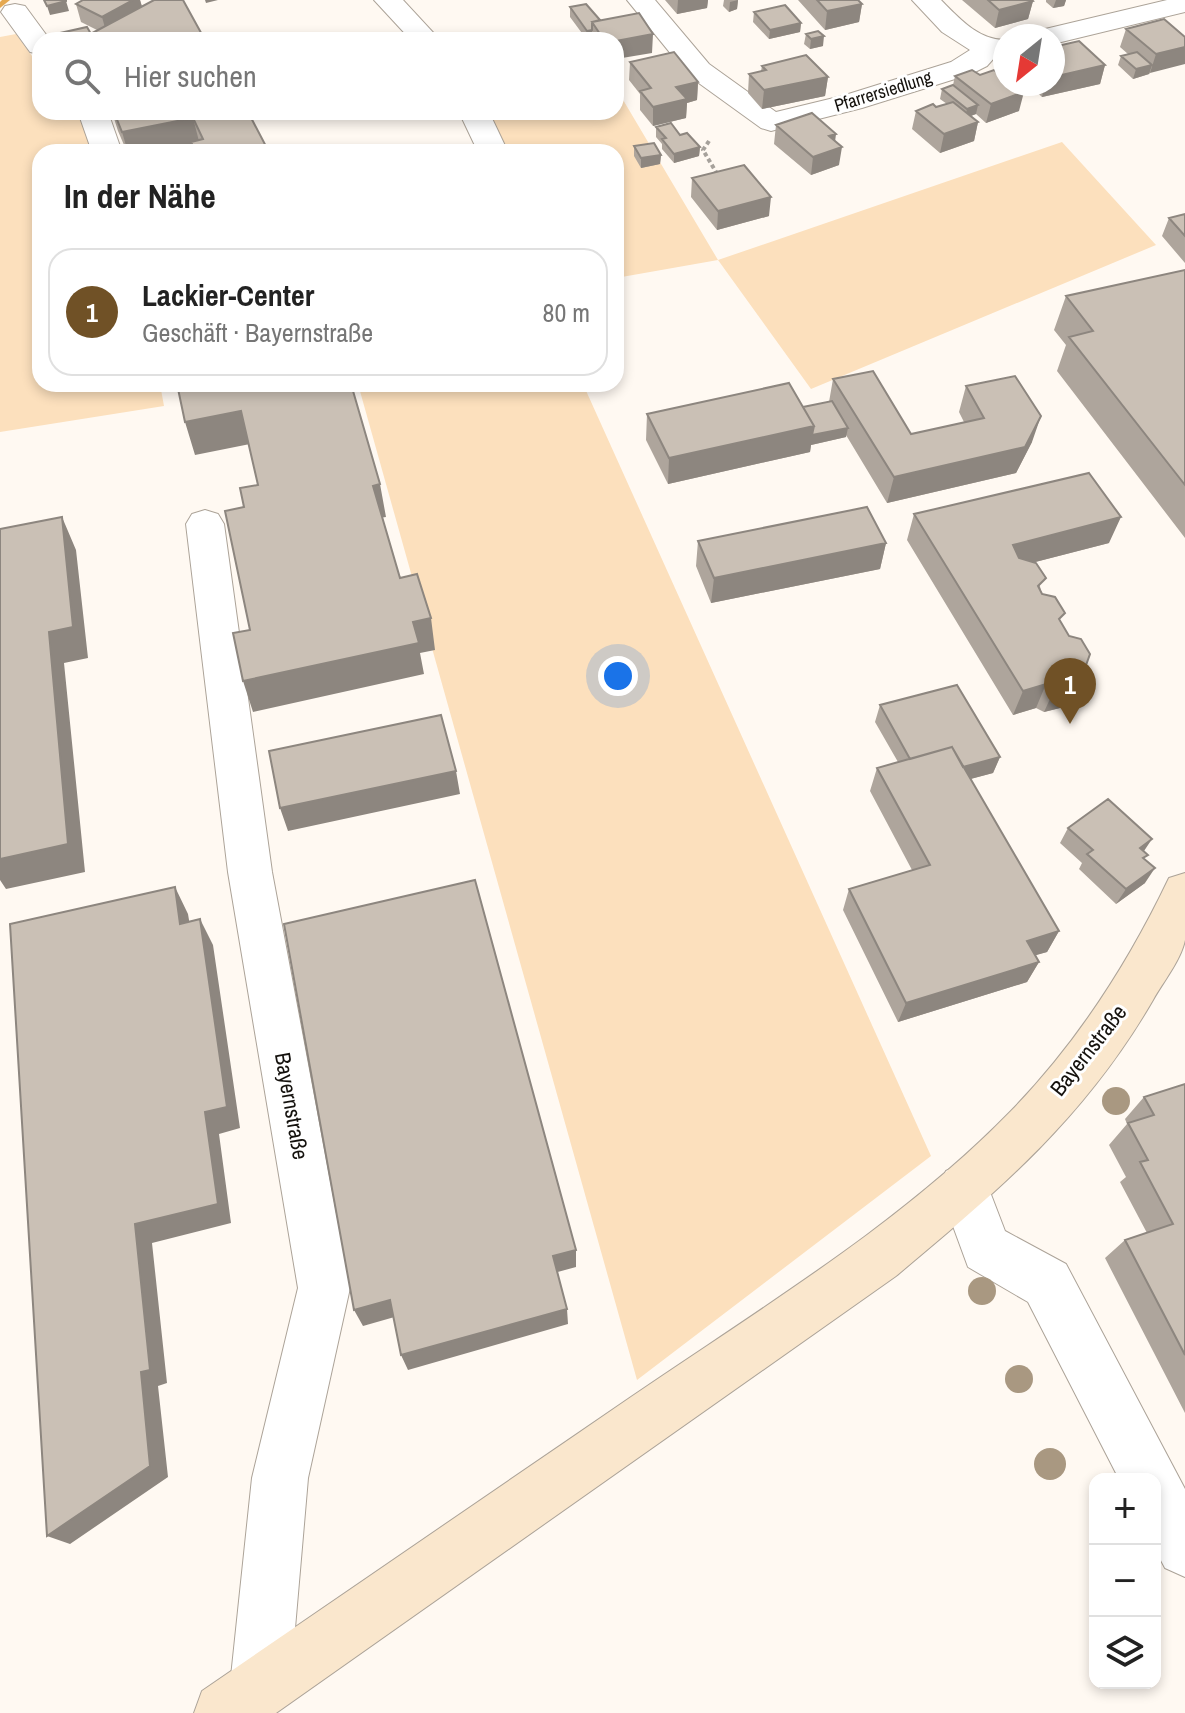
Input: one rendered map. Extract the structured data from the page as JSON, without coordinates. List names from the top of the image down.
{
  "streets": {
    "street": ["Pfarrersiedlung", "Bayernstraße"]
  },
  "north": "bottom left",
  "page": {
    "search": "Hier suchen",
    "heading": "In der Nähe",
    "list": [
      {
        "mark": "1",
        "name": "Lackier-Center",
        "note": "Geschäft · Bayernstraße",
        "value": "80 m"
      }
    ],
    "pins": "1",
    "map_buttons": ["+", "−"]
  }
}
